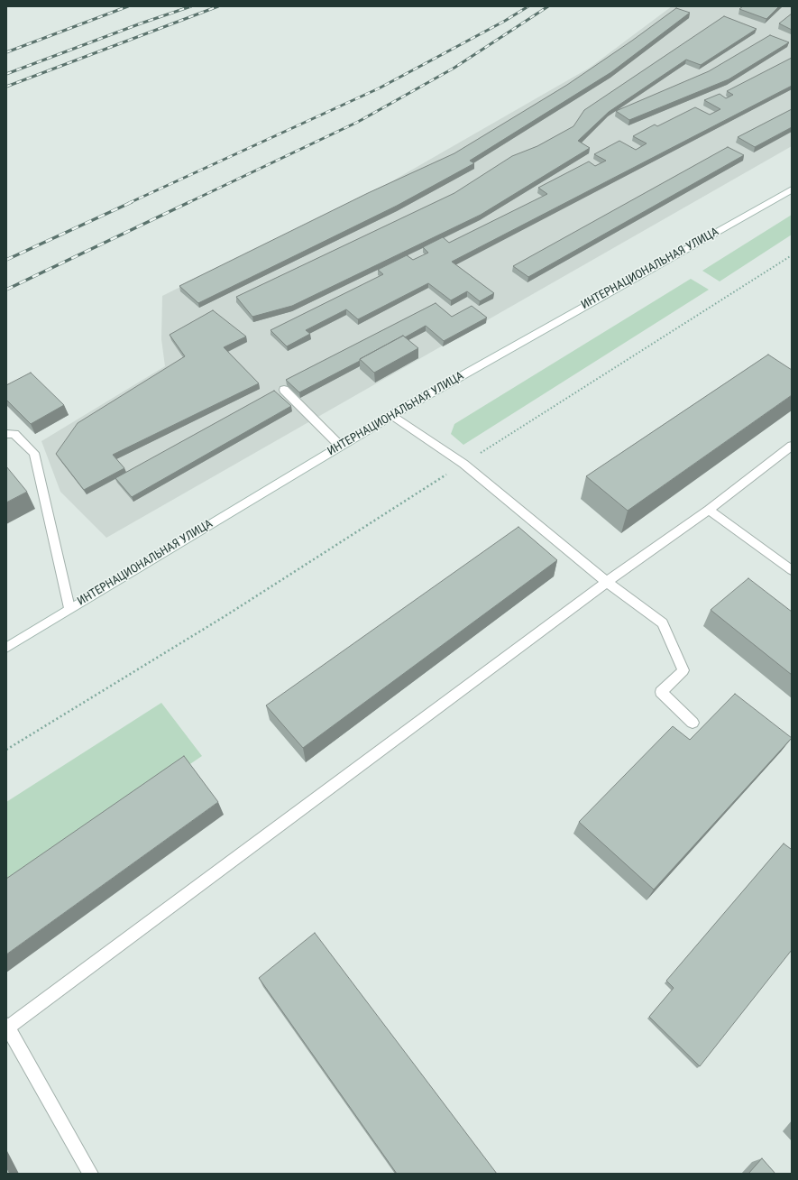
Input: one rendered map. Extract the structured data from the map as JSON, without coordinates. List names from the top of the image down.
{
  "streets": {
    "main road": ["ИНТЕРНАЦИОНАЛЬНАЯ УЛИЦА"]
  }
}
